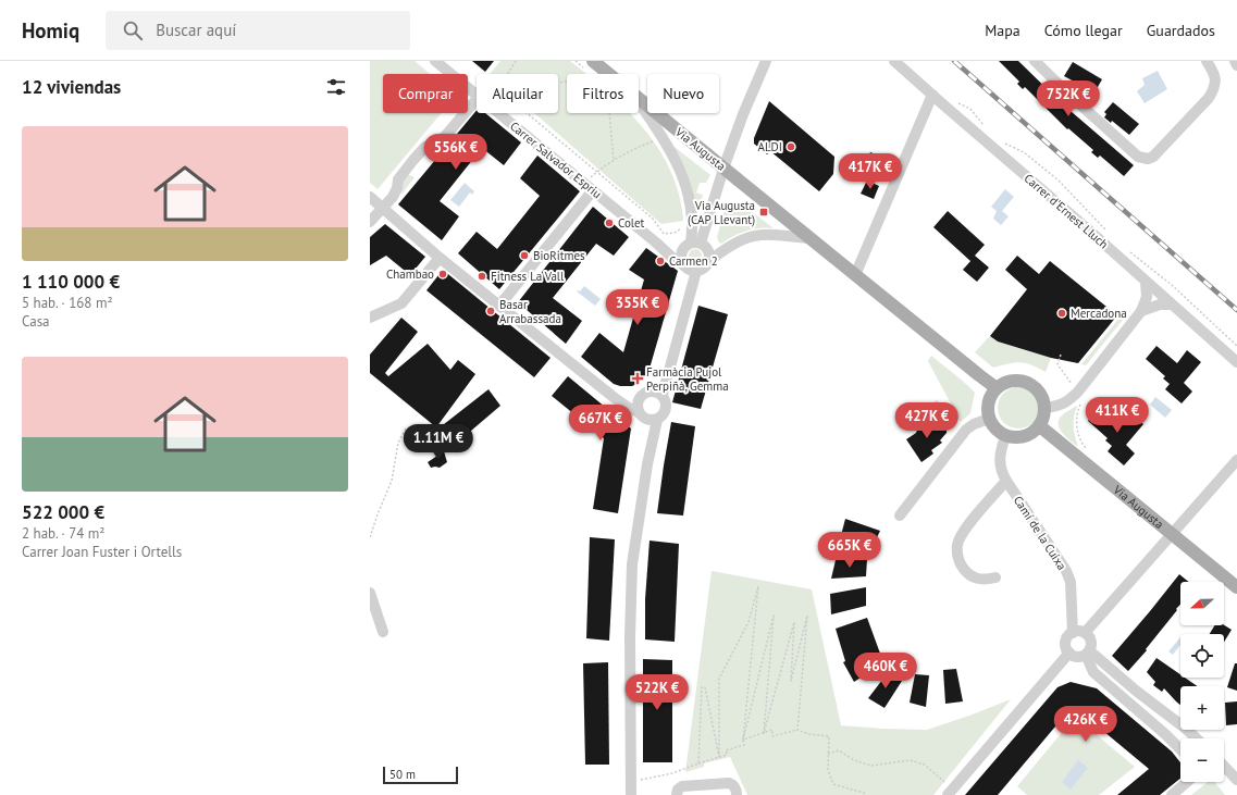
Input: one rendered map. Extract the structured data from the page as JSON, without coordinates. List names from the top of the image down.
{
  "streets": {
    "main road": ["Via Augusta"],
    "street": ["Carrer Salvador Espriu", "Carrer d'Ernest Lluch", "Camí de la Cuixa"]
  },
  "crossings": [
    ["Via Augusta", "Camí de la Cuixa"]
  ],
  "places": {
    "other": [
      "ALDI",
      "Colet",
      "BioRitmes",
      "Carmen 2",
      "Chambao",
      "Fitness La Vall",
      "Basar Arrabassada",
      "Mercadona"
    ],
    "transit": ["Via Augusta (CAP Llevant)"],
    "health": ["Farmàcia Pujol Perpiñà, Gemma"]
  },
  "scale_bar": "50 m",
  "north": "left",
  "page": {
    "header": "Homiq",
    "search": "Buscar aquí",
    "nav": ["Mapa", "Cómo llegar", "Guardados"],
    "heading": "12 viviendas",
    "chip": [
      "Comprar",
      "Alquilar",
      "Filtros",
      "Nuevo"
    ],
    "price": [
      "752K €",
      "556K €",
      "417K €",
      "355K €",
      "411K €",
      "427K €",
      "667K €",
      "1.11M €",
      "665K €",
      "460K €",
      "522K €",
      "426K €"
    ],
    "list": [
      {
        "name": "1 110 000 €",
        "note": "5 hab. · 168 m² · Casa"
      },
      {
        "name": "522 000 €",
        "note": "2 hab. · 74 m² · Carrer Joan Fuster i Ortells"
      }
    ],
    "map_buttons": ["+", "−"],
    "scale": "50 m"
  }
}
